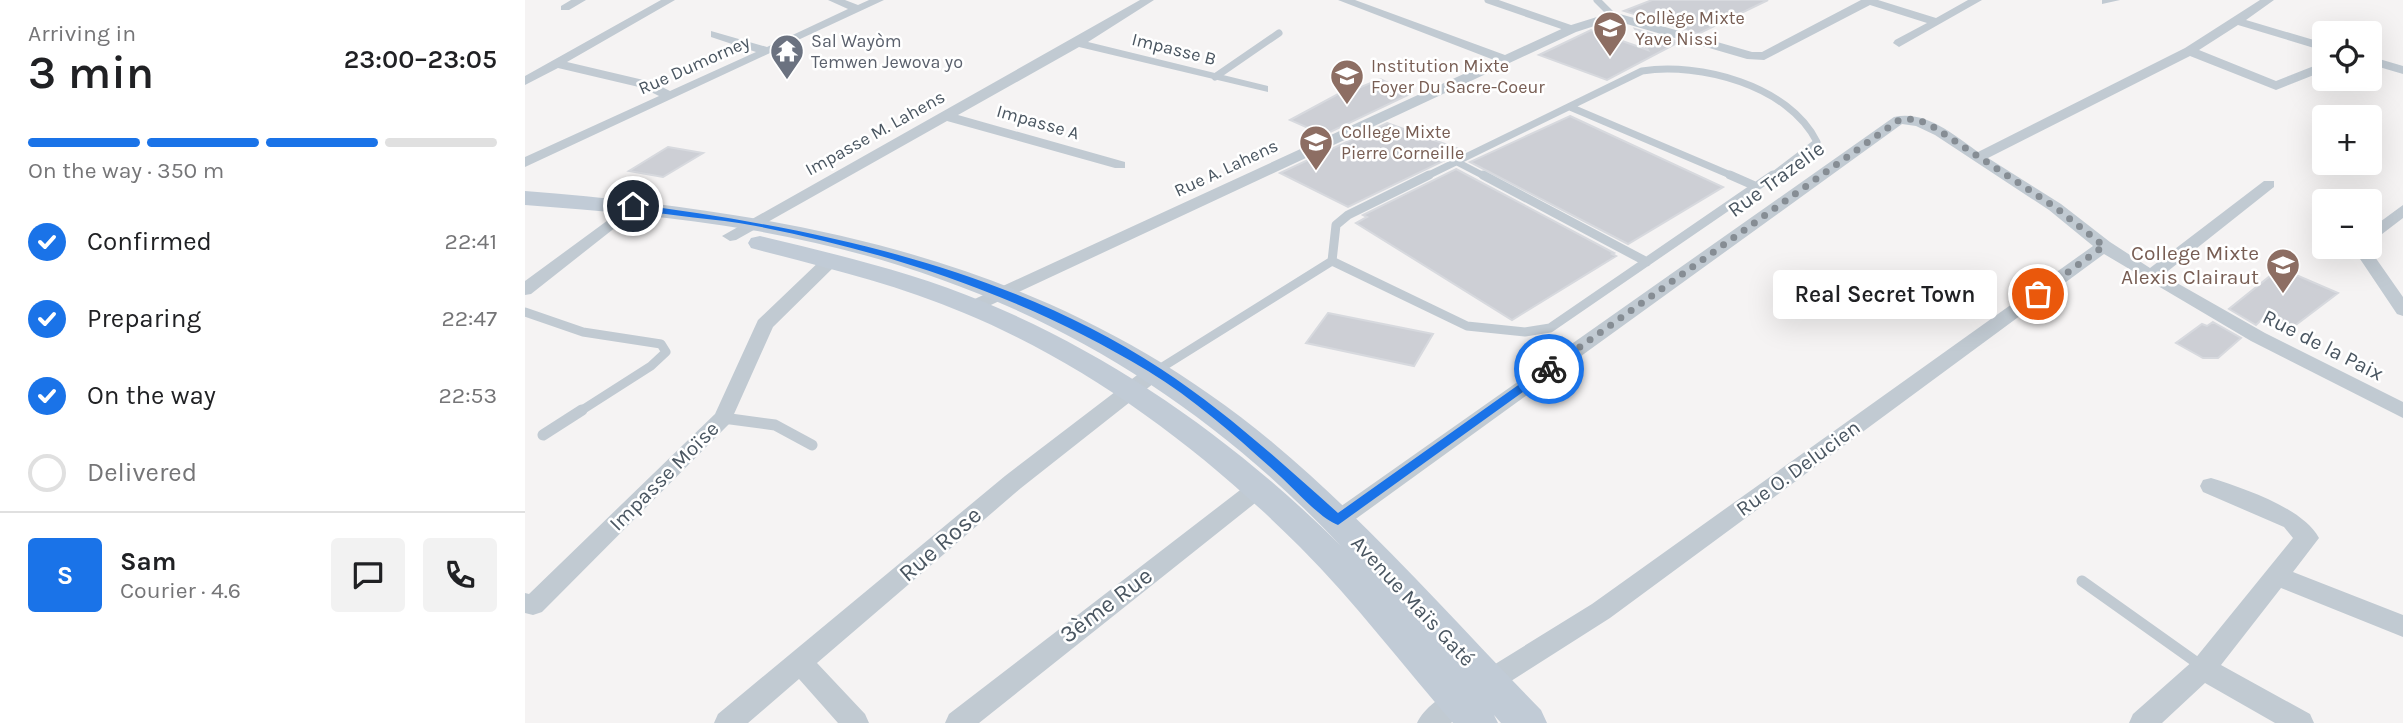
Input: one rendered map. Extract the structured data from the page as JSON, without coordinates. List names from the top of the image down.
{
  "streets": {
    "main road": ["Avenue Maïs Gaté"],
    "street": [
      "Impasse B",
      "Rue Dumorney",
      "Impasse A",
      "Impasse M. Lahens",
      "Rue A. Lahens",
      "Rue Trazelie",
      "Rue de la Paix",
      "Rue O. Delucien",
      "Impasse Moïse",
      "Rue Rose",
      "3ème Rue"
    ]
  },
  "crossings": [
    ["Impasse B", "Impasse M. Lahens"],
    ["Impasse A", "Impasse M. Lahens"],
    ["Impasse M. Lahens", "Avenue Maïs Gaté"],
    ["Rue A. Lahens", "Avenue Maïs Gaté"],
    ["Rue Trazelie", "Rue de la Paix"],
    ["Rue Trazelie", "Avenue Maïs Gaté"],
    ["Rue de la Paix", "Rue O. Delucien"],
    ["Rue O. Delucien", "Avenue Maïs Gaté"],
    ["Impasse Moïse", "Avenue Maïs Gaté"],
    ["Rue Rose", "Avenue Maïs Gaté"],
    ["Avenue Maïs Gaté", "3ème Rue"]
  ],
  "places": {
    "school or university": [
      "Collège Mixte Yave Nissi",
      "Institution Mixte Foyer Du Sacre-Coeur",
      "College Mixte Pierre Corneille",
      "College Mixte Alexis Clairaut"
    ],
    "temple": ["Sal Wayòm Temwen Jewova yo"],
    "other": ["Real Secret Town"]
  },
  "page": {
    "heading": ["3 min", "Arriving in", "23:00–23:05"],
    "panel": ["Sam", "Courier · 4.6"],
    "map_buttons": ["+", "−"],
    "bar": "On the way · 350 m",
    "list": [
      ["Confirmed", "22:41"],
      ["Preparing", "22:47"],
      ["On the way", "22:53"],
      "Delivered"
    ],
    "bubble": "Real Secret Town",
    "round": "S"
  }
}
